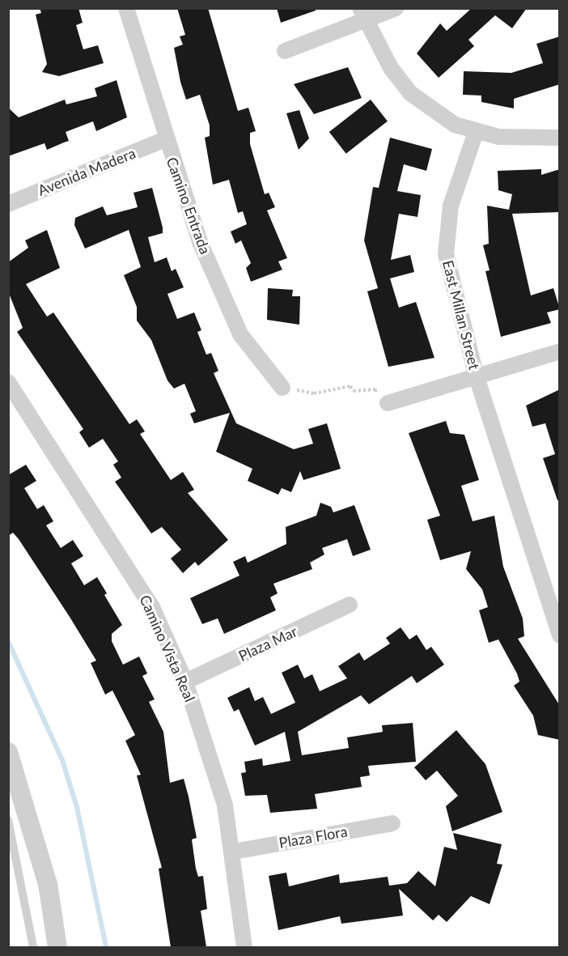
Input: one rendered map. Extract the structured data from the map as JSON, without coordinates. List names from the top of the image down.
{
  "streets": {
    "street": [
      "Avenida Madera",
      "Camino Entrada",
      "East Millan Street",
      "Plaza Mar",
      "Camino Vista Real",
      "Plaza Flora"
    ]
  },
  "crossings": [
    ["Avenida Madera", "Camino Entrada"],
    ["Plaza Mar", "Camino Vista Real"],
    ["Camino Vista Real", "Plaza Flora"]
  ]
}
